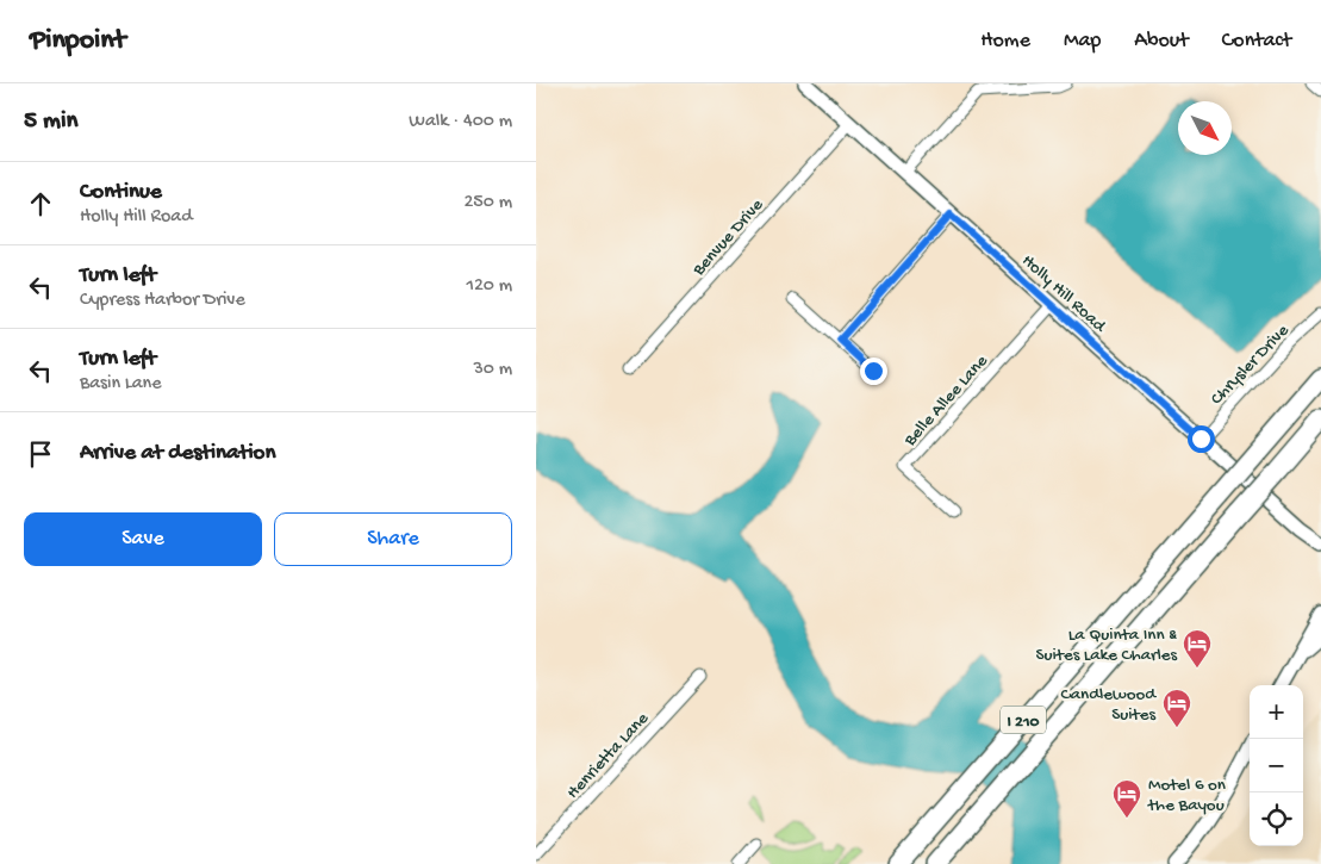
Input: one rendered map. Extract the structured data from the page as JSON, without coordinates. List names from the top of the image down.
{
  "streets": {
    "highway": ["I 210"],
    "street": [
      "Benvue Drive",
      "Holly Hill Road",
      "Chrysler Drive",
      "Belle Allee Lane",
      "Henrietta Lane"
    ]
  },
  "crossings": [
    ["Benvue Drive", "Holly Hill Road"],
    ["Holly Hill Road", "Chrysler Drive"],
    ["Holly Hill Road", "Belle Allee Lane"]
  ],
  "places": {
    "hotel": ["La Quinta Inn & Suites Lake Charles", "Candlewood Suites", "Motel 6 on the Bayou"]
  },
  "north": "bottom right",
  "page": {
    "header": "Pinpoint",
    "nav": [
      "Home",
      "Map",
      "About",
      "Contact"
    ],
    "heading": ["5 min", "Walk · 400 m"],
    "list": [
      ["Continue", "Holly Hill Road", "250 m"],
      ["Turn left", "Cypress Harbor Drive", "120 m"],
      ["Turn left", "Basin Lane", "30 m"],
      "Arrive at destination"
    ],
    "buttons": ["Save", "Share"],
    "map_buttons": ["+", "−"]
  }
}
